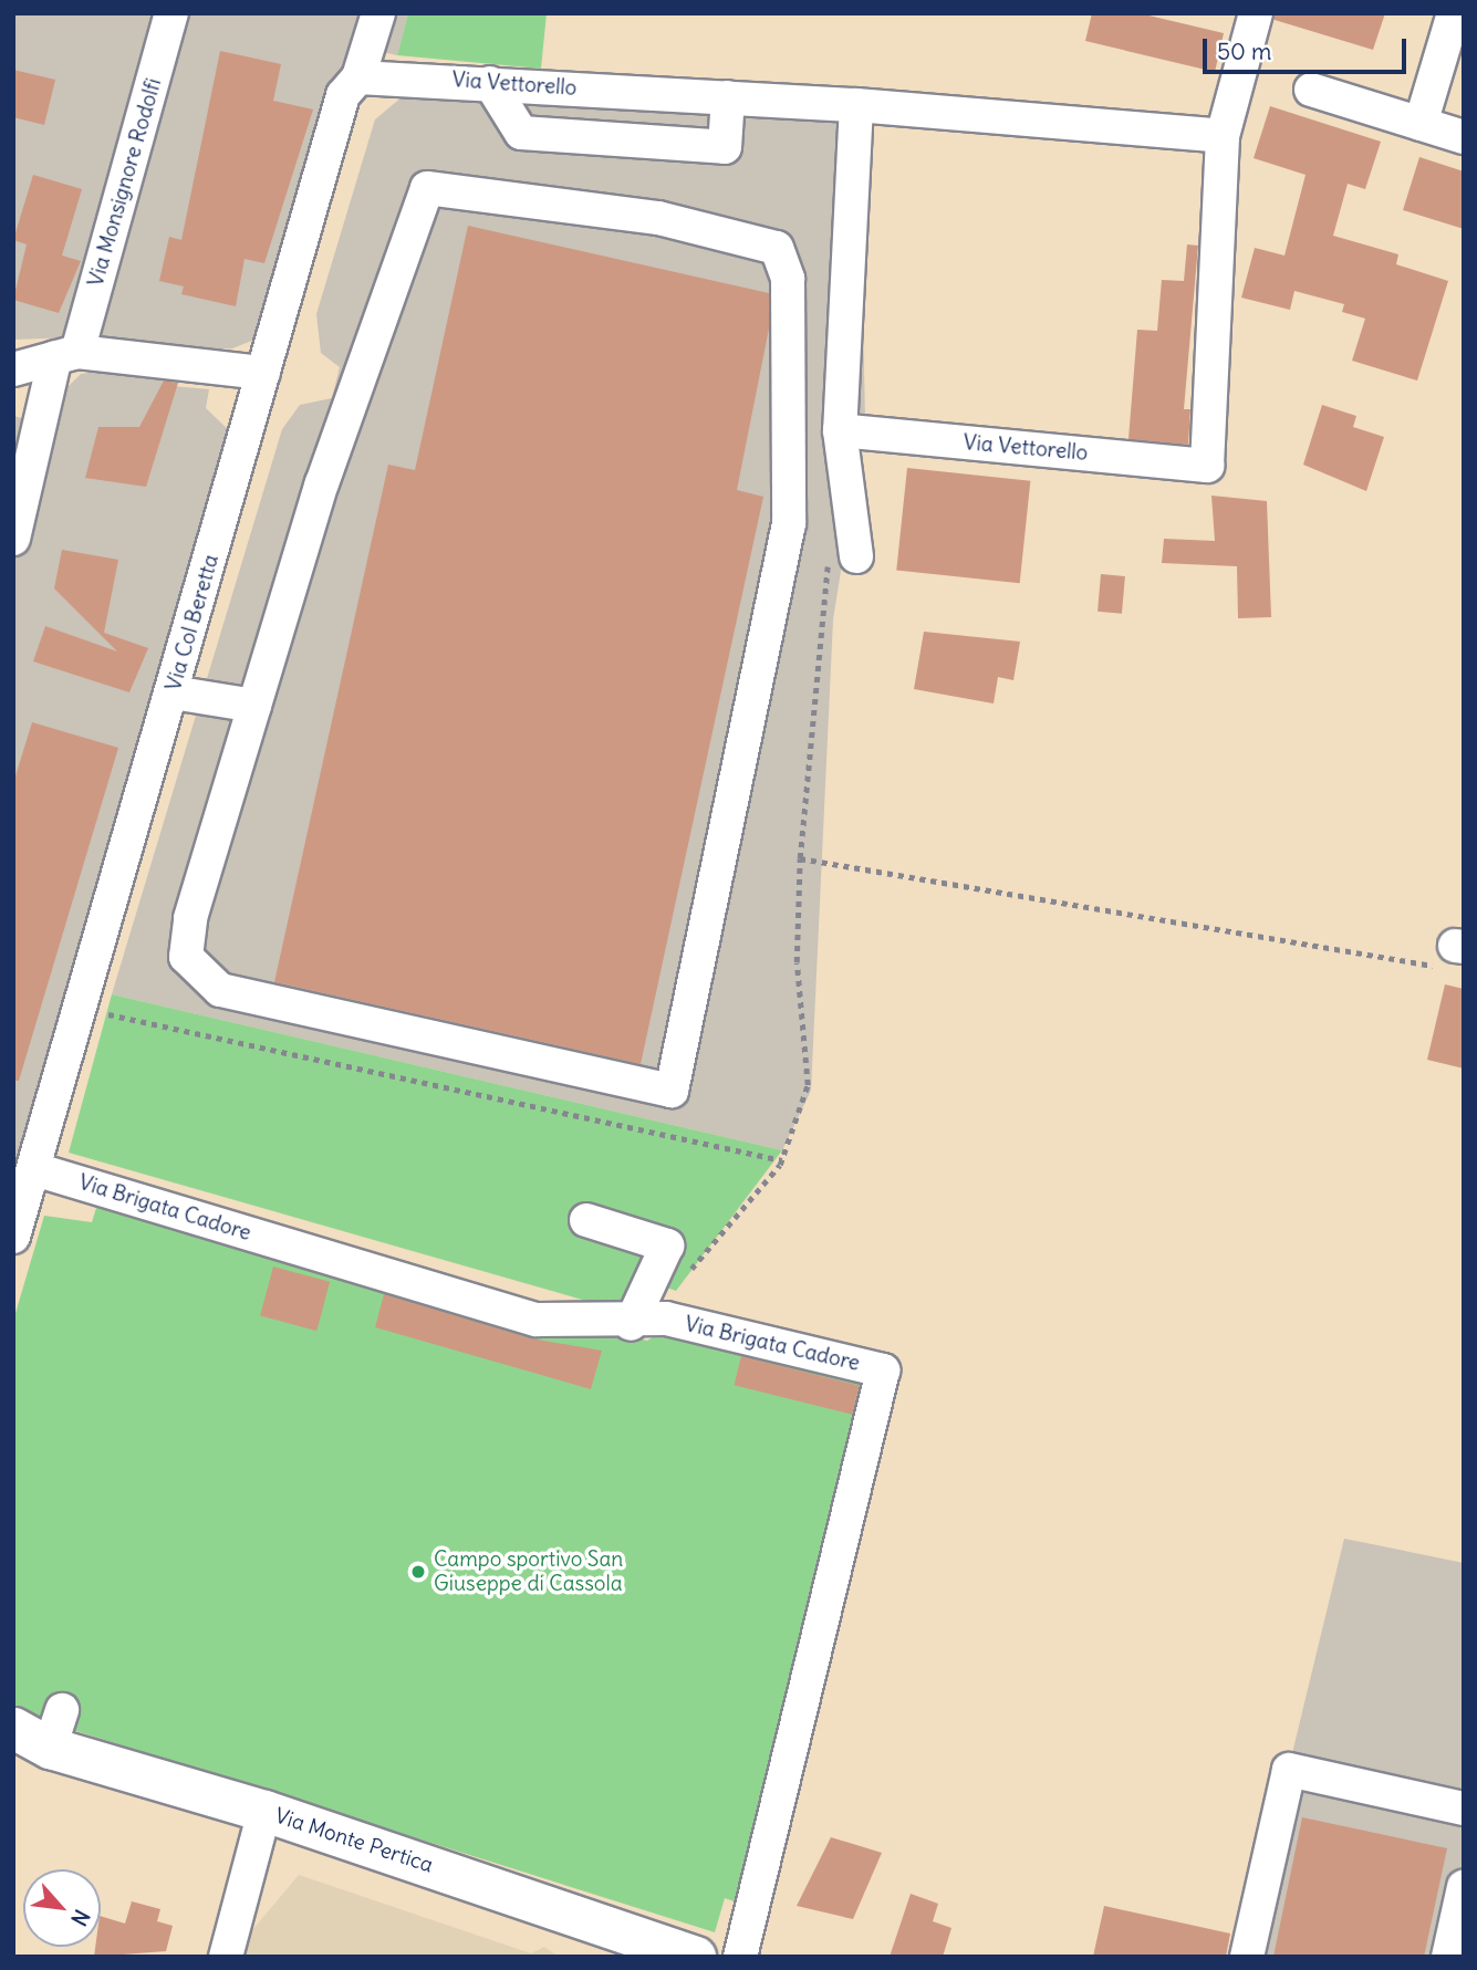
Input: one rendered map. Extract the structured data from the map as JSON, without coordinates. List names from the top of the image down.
{
  "streets": {
    "main road": ["Via Monte Pertica"],
    "street": [
      "Via Vettorello",
      "Via Monsignore Rodolfi",
      "Via Col Beretta",
      "Via Brigata Cadore"
    ]
  },
  "crossings": [
    ["Via Vettorello", "Via Col Beretta"],
    ["Via Col Beretta", "Via Brigata Cadore"]
  ],
  "places": ["Campo sportivo San Giuseppe di Cassola"],
  "scale_bar": "50 m",
  "north": "bottom right"
}
